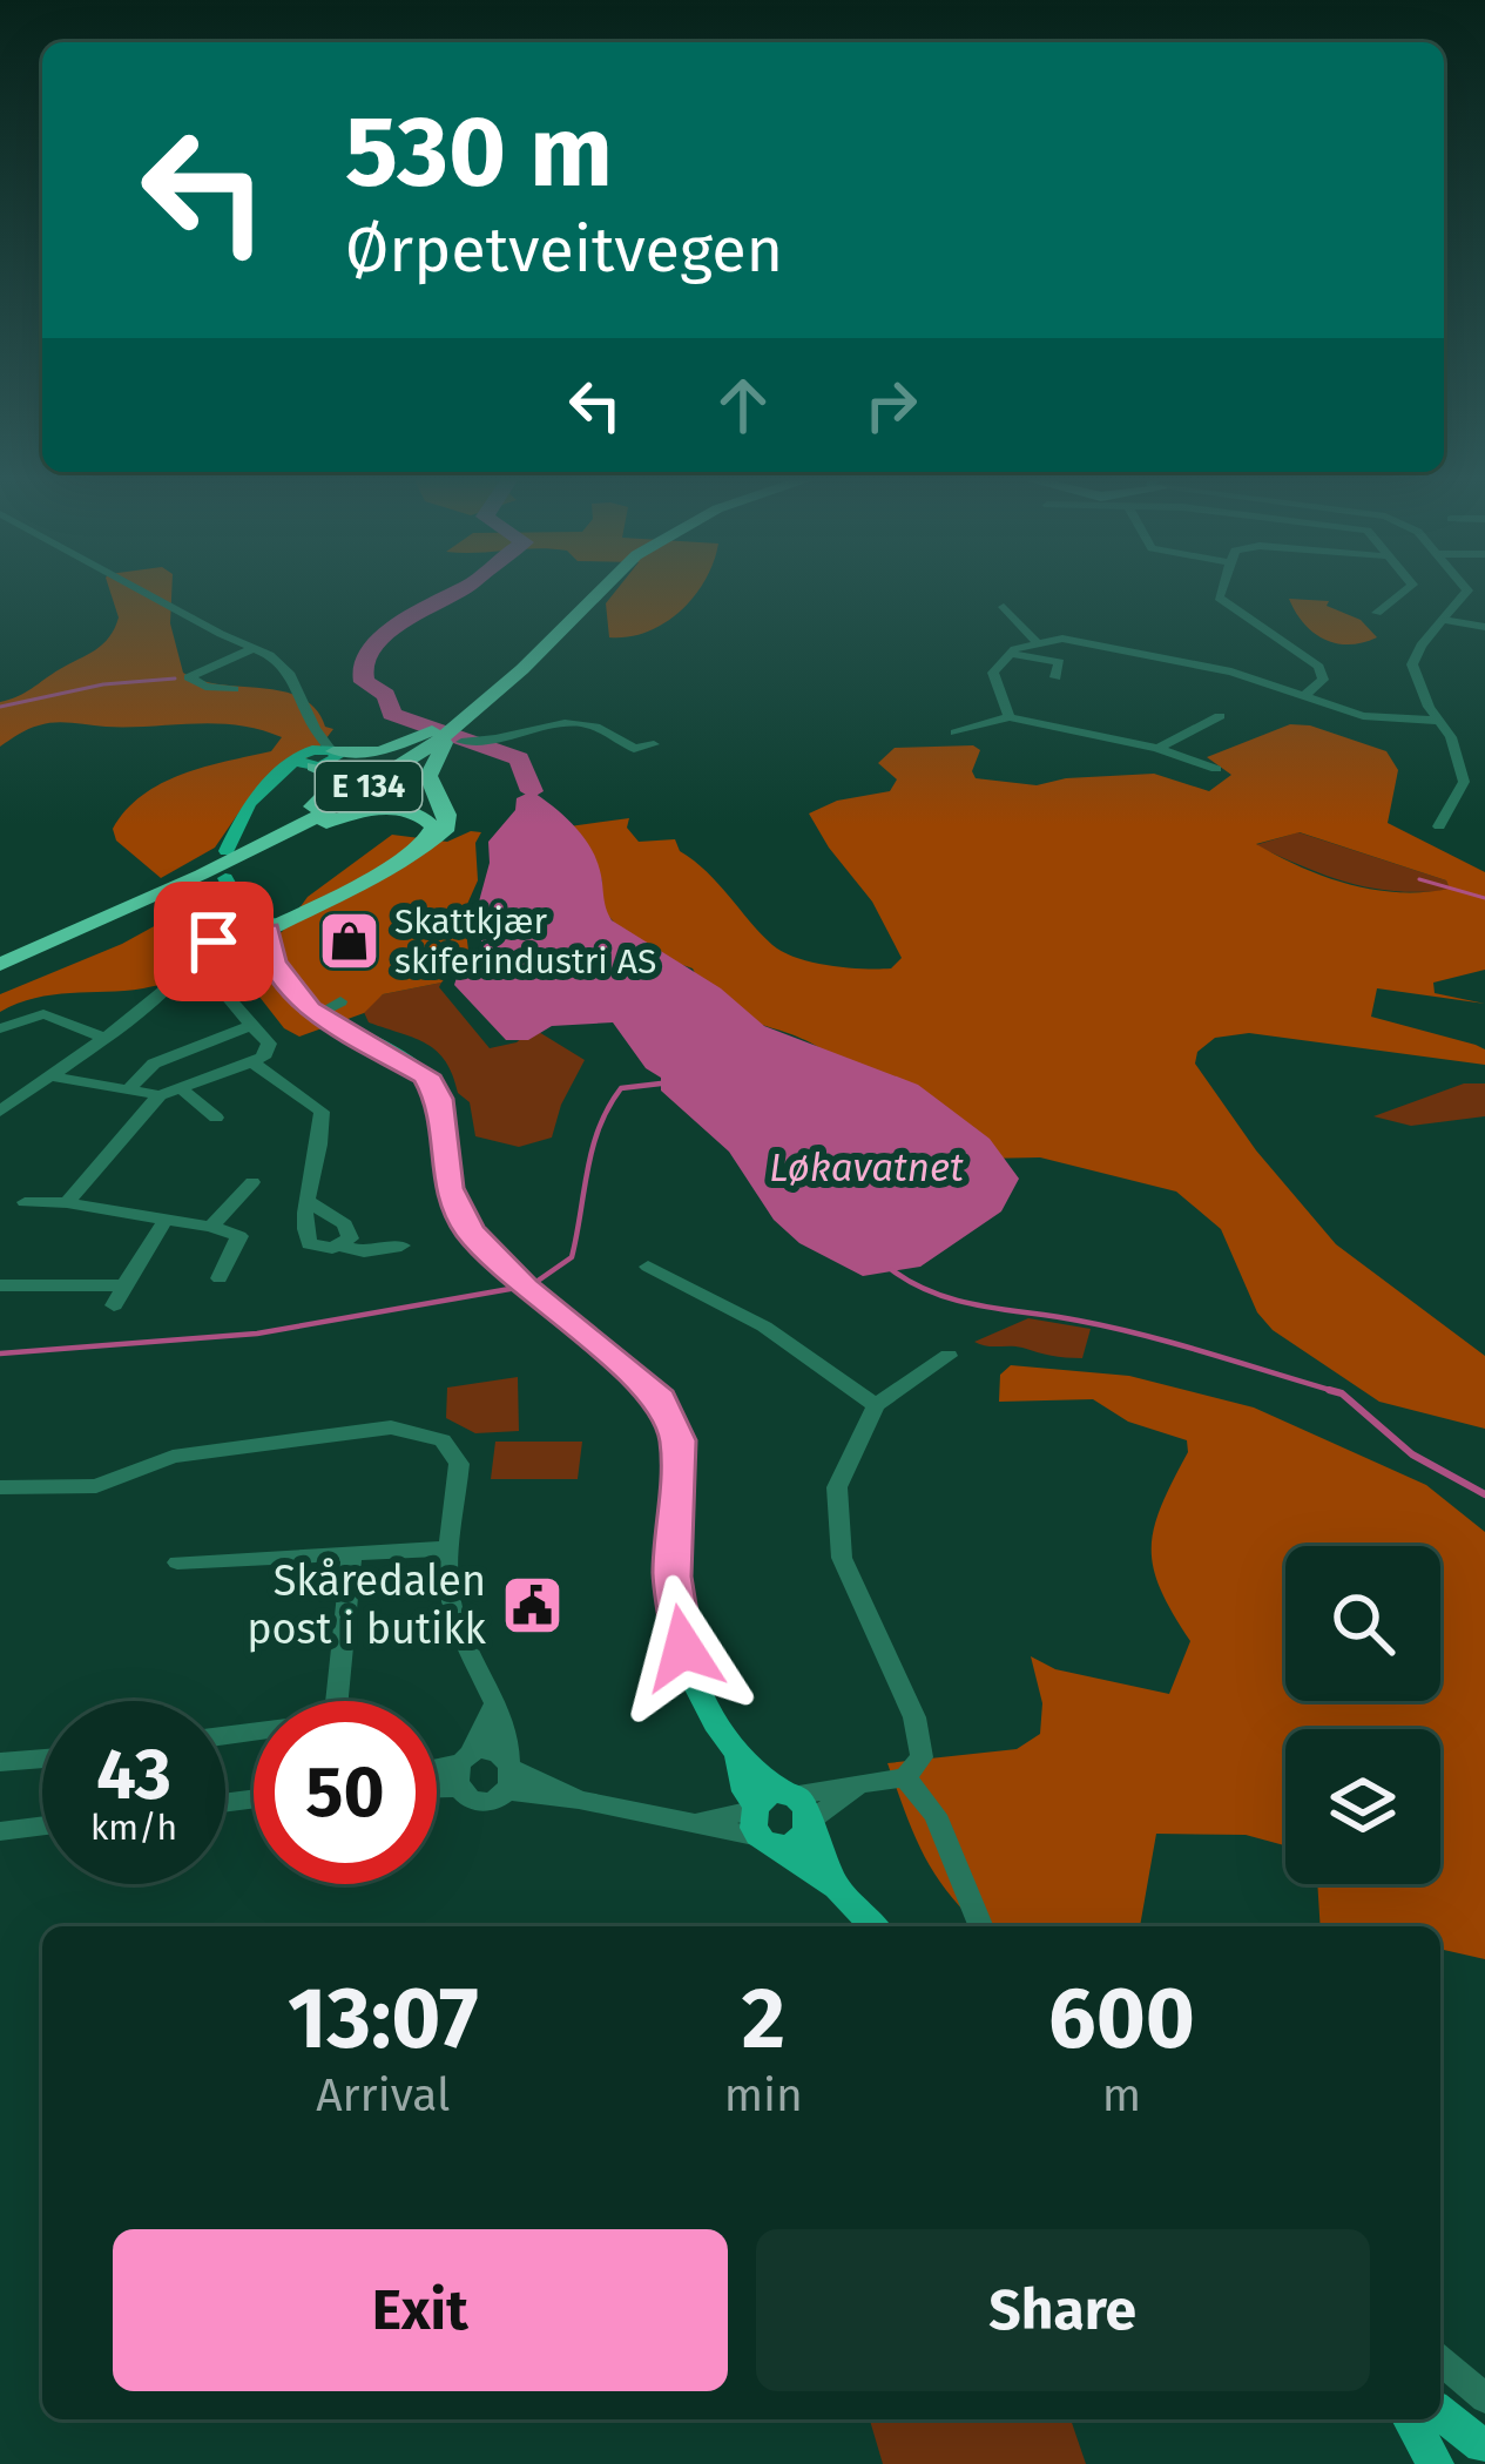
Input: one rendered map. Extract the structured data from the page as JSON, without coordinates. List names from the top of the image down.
{
  "streets": {
    "highway": ["E 134"]
  },
  "water": ["Løkavatnet"],
  "places": {
    "shop": ["Skattkjær skiferindustri AS"],
    "public building": ["Skåredalen post i butikk"]
  },
  "page": {
    "turn": ["530 m", "Ørpetveitvegen"],
    "speed": "43 km/h",
    "limit": "50",
    "eta": [
      "13:07",
      "Arrival",
      "2",
      "min",
      "600",
      "m"
    ],
    "buttons": ["Exit", "Share"]
  }
}
